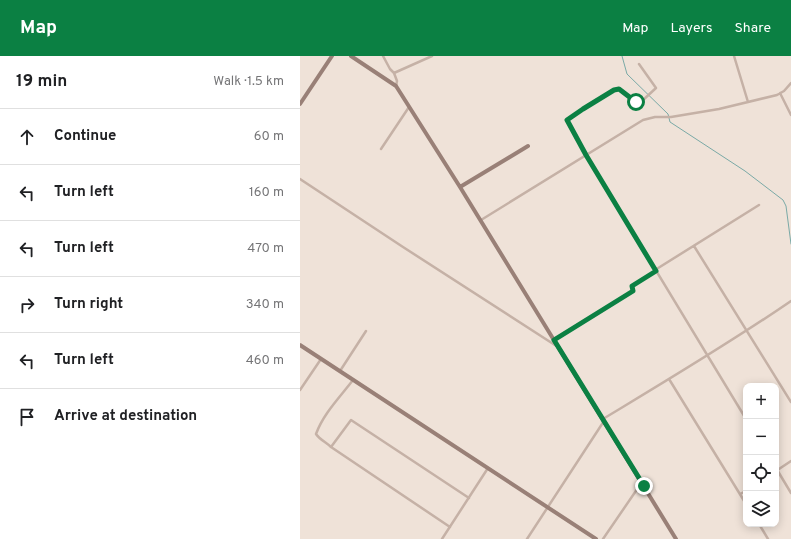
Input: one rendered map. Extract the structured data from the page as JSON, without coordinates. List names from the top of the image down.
{
  "page": {
    "header": "Map",
    "nav": ["Map", "Layers", "Share"],
    "heading": ["19 min", "Walk · 1.5 km"],
    "list": [
      ["Continue", "60 m"],
      ["Turn left", "160 m"],
      ["Turn left", "470 m"],
      ["Turn right", "340 m"],
      ["Turn left", "460 m"],
      "Arrive at destination"
    ],
    "map_buttons": ["+", "−"]
  }
}
